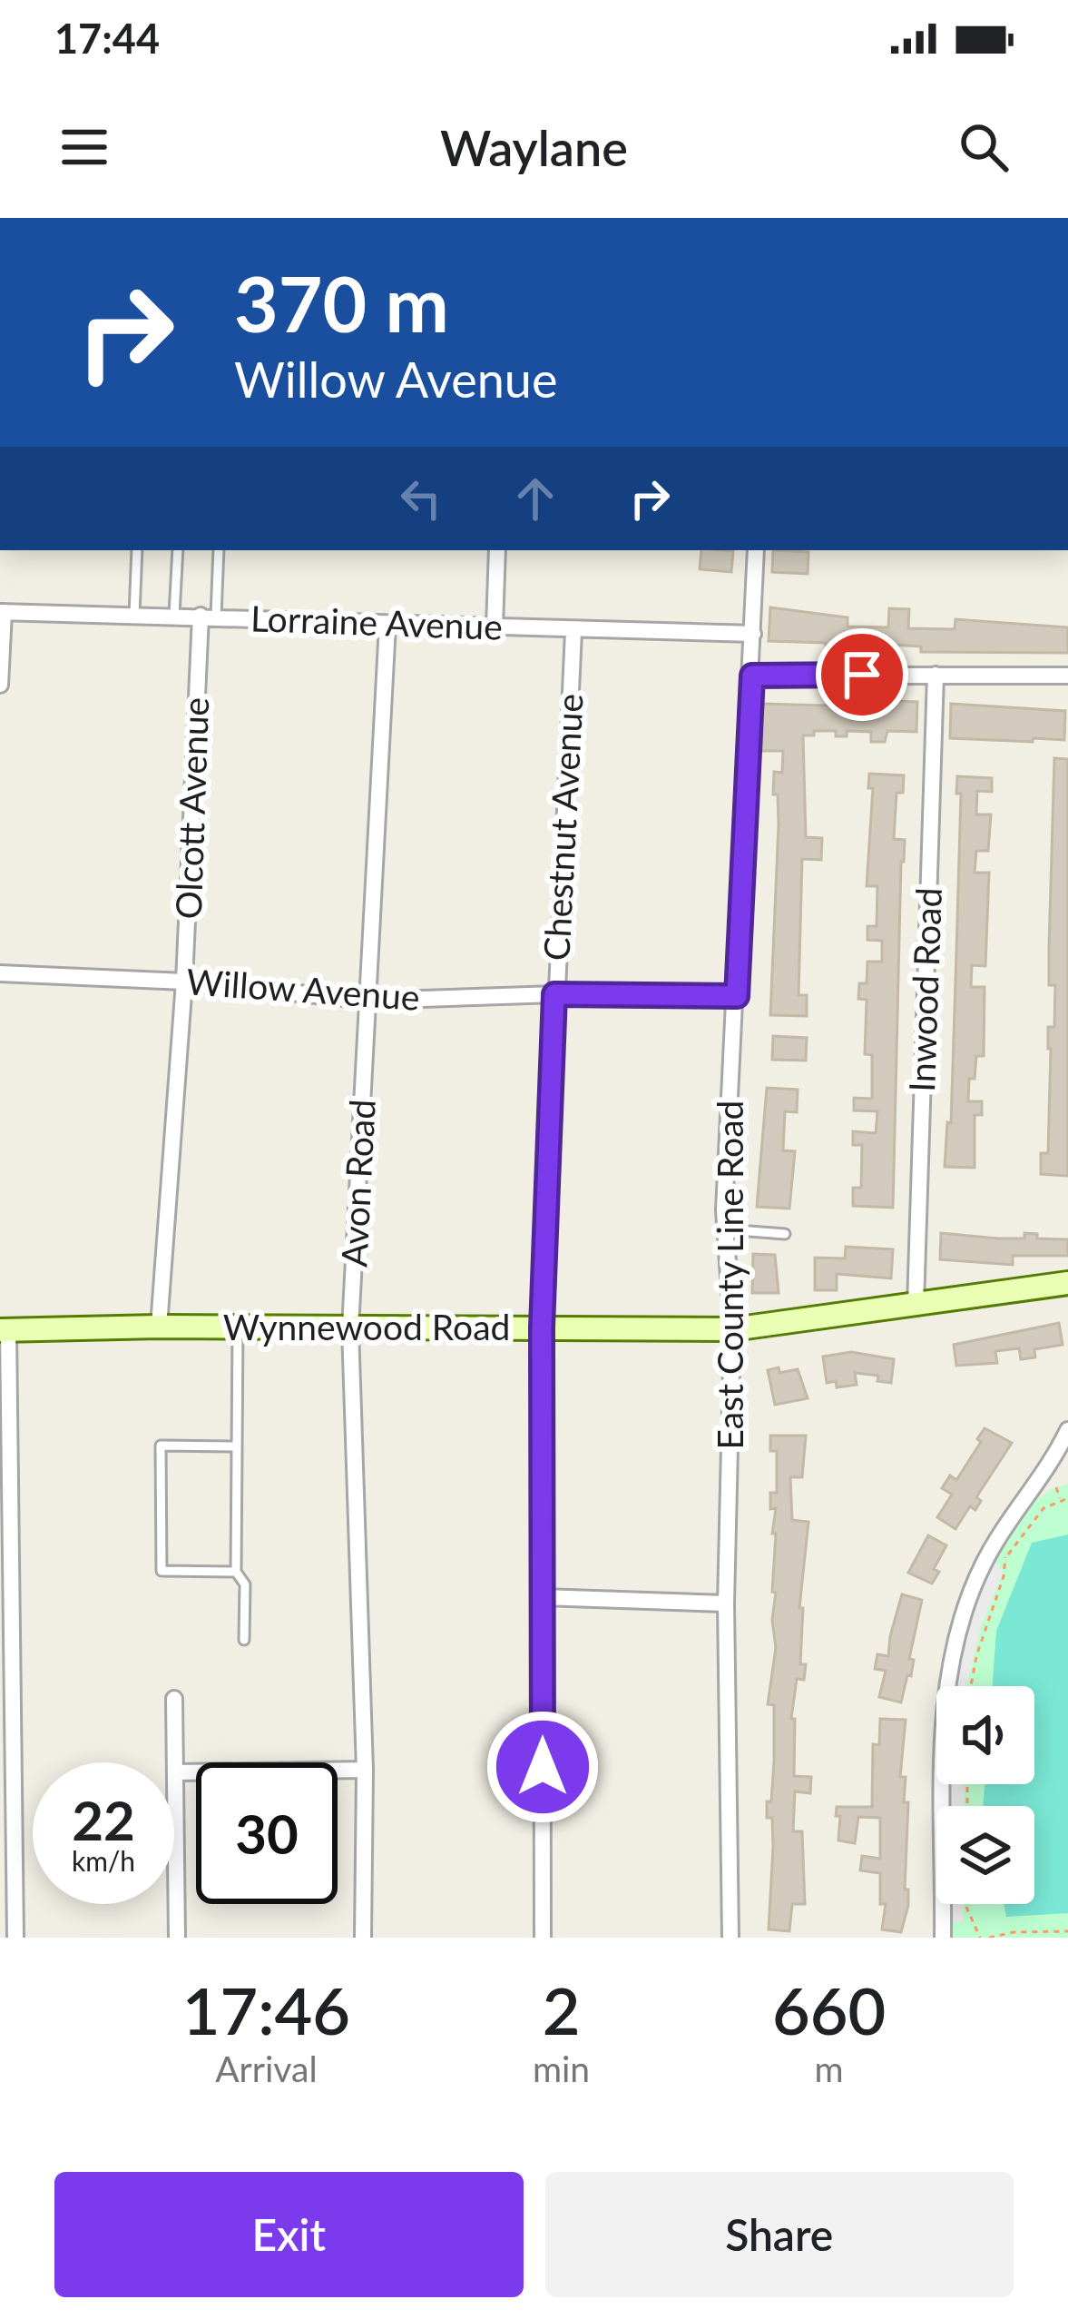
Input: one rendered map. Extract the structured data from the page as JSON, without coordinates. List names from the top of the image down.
{
  "streets": {
    "main road": ["Wynnewood Road"],
    "street": [
      "Lorraine Avenue",
      "Olcott Avenue",
      "Chestnut Avenue",
      "Willow Avenue",
      "Inwood Road",
      "Avon Road",
      "East County Line Road"
    ]
  },
  "crossings": [
    ["Lorraine Avenue", "Olcott Avenue"],
    ["Lorraine Avenue", "Chestnut Avenue"],
    ["Lorraine Avenue", "Avon Road"],
    ["Lorraine Avenue", "East County Line Road"],
    ["Olcott Avenue", "Willow Avenue"],
    ["Olcott Avenue", "Wynnewood Road"],
    ["Chestnut Avenue", "Willow Avenue"],
    ["Chestnut Avenue", "Wynnewood Road"],
    ["Willow Avenue", "Avon Road"],
    ["Willow Avenue", "East County Line Road"],
    ["Inwood Road", "Wynnewood Road"],
    ["Avon Road", "Wynnewood Road"],
    ["East County Line Road", "Wynnewood Road"]
  ],
  "page": {
    "status": "17:44",
    "header": "Waylane",
    "turn": ["370 m", "Willow Avenue"],
    "speed": "22 km/h",
    "limit": "30",
    "eta": [
      "17:46",
      "Arrival",
      "2",
      "min",
      "660",
      "m"
    ],
    "buttons": ["Exit", "Share"]
  }
}
